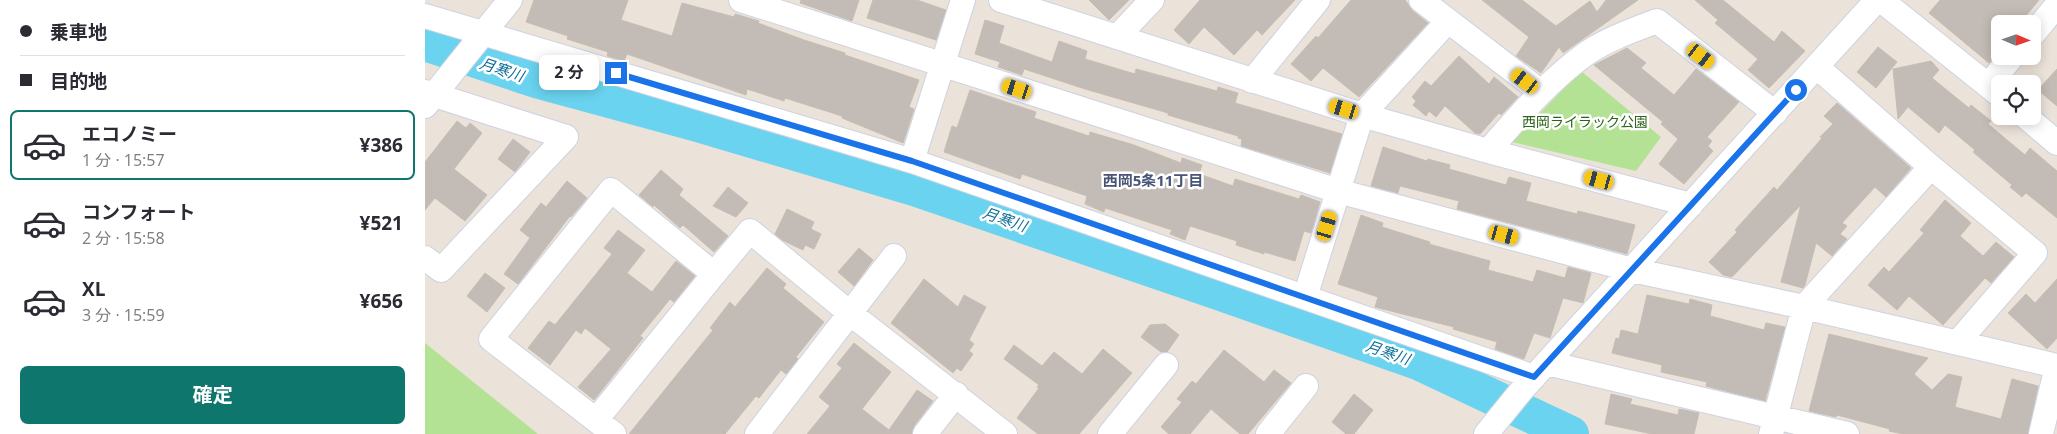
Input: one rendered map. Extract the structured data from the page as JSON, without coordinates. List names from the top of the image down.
{
  "districts": ["西岡5条11丁目"],
  "water": ["月寒川"],
  "parks": ["西岡ライラック公園"],
  "north": "right",
  "page": {
    "banner": ["乗車地", "目的地"],
    "bubble": "2 分",
    "list": [
      {
        "name": "エコノミー",
        "note": "1 分 · 15:57",
        "value": "¥386"
      },
      {
        "name": "コンフォート",
        "note": "2 分 · 15:58",
        "value": "¥521"
      },
      {
        "name": "XL",
        "note": "3 分 · 15:59",
        "value": "¥656"
      }
    ],
    "buttons": "確定"
  }
}
